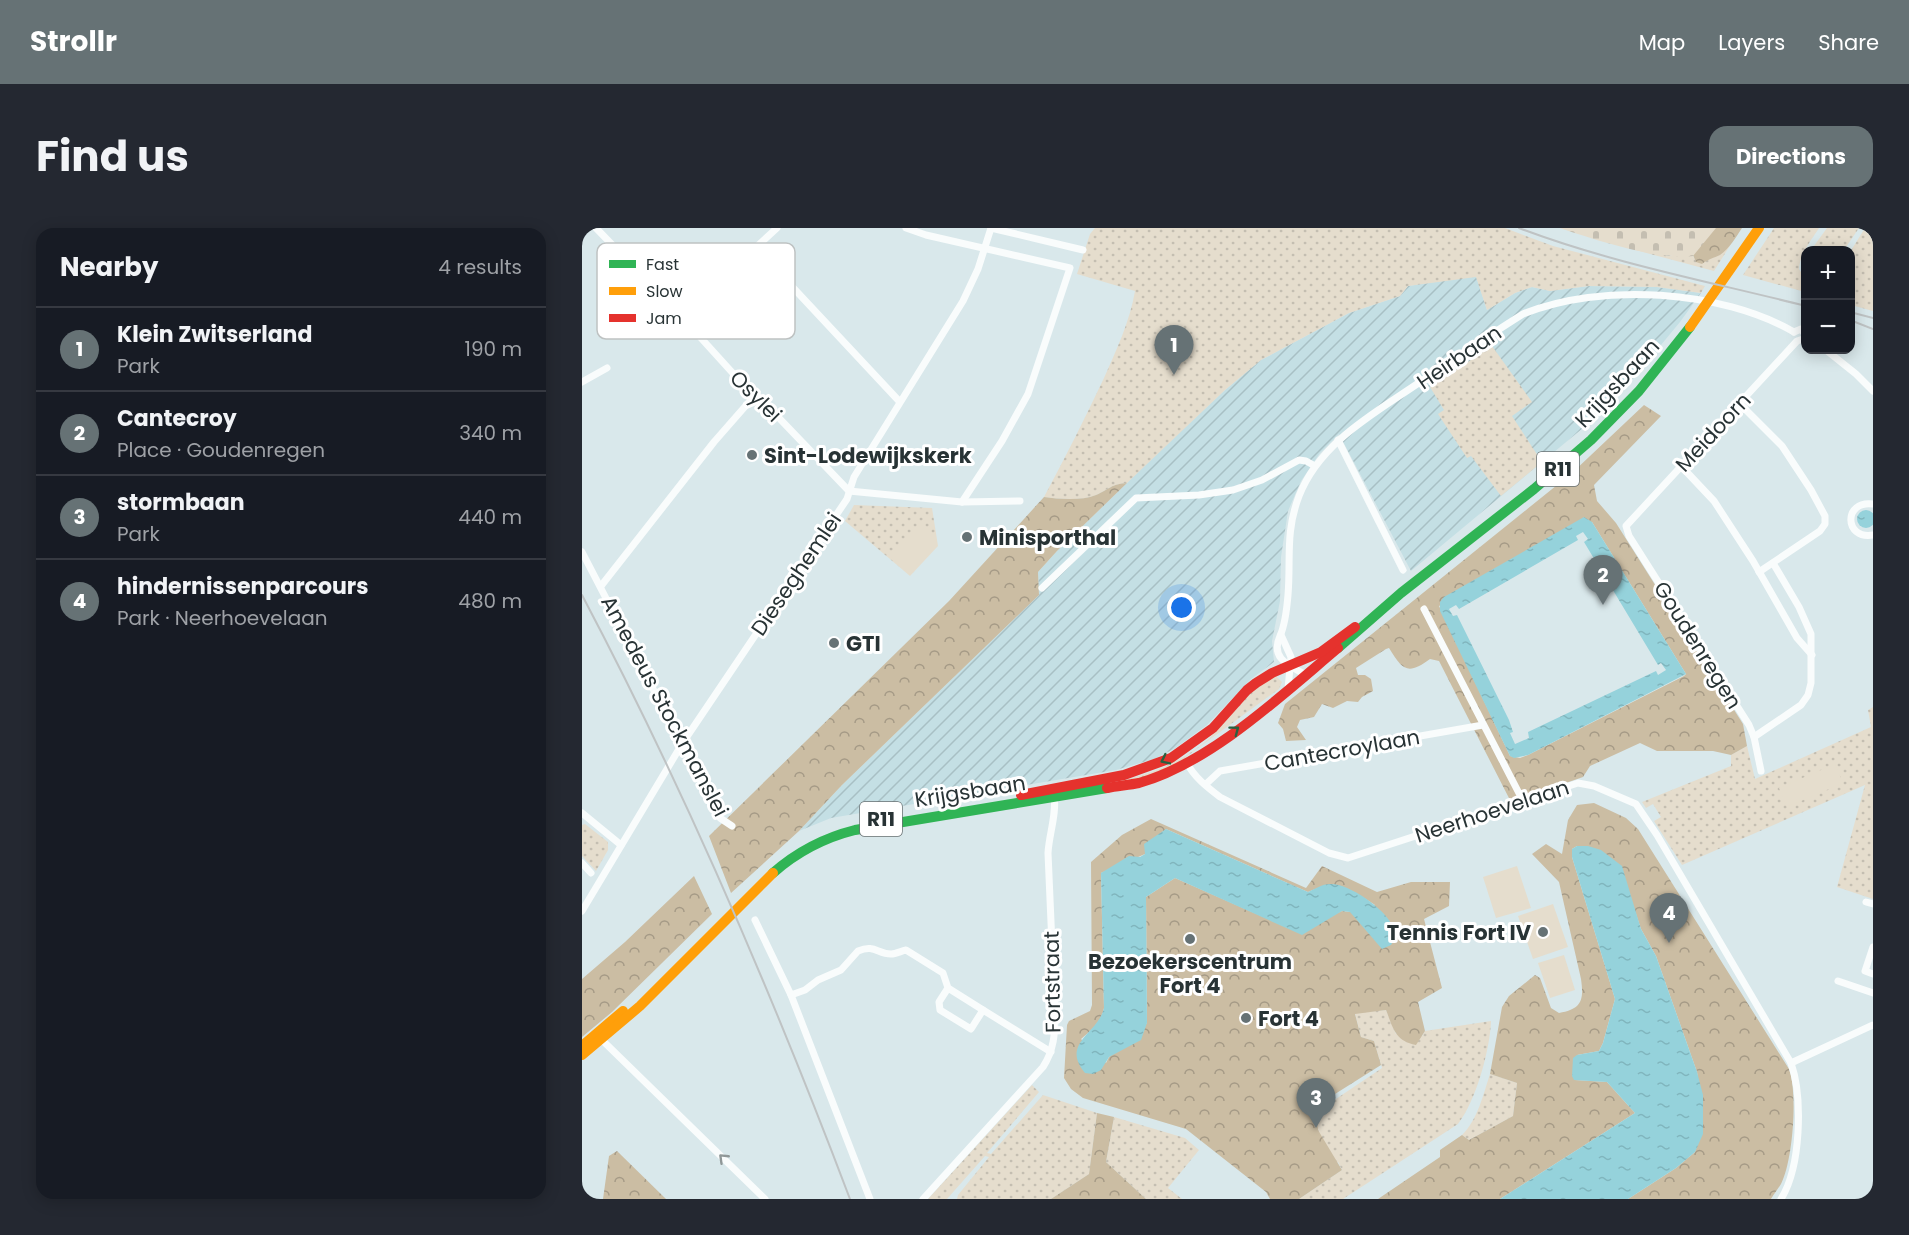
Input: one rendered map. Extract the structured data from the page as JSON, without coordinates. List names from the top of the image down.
{
  "streets": {
    "main road": ["Krijgsbaan", "R11"],
    "street": [
      "Heirbaan",
      "Osylei",
      "Meidoorn",
      "Dieseghemlei",
      "Goudenregen",
      "Amedeus Stockmanslei",
      "Cantecroylaan",
      "Neerhoevelaan",
      "Fortstraat"
    ]
  },
  "crossings": [
    ["Heirbaan", "Krijgsbaan"],
    ["Krijgsbaan", "Neerhoevelaan"],
    ["Krijgsbaan", "Fortstraat"],
    ["Osylei", "Dieseghemlei"],
    ["Meidoorn", "Goudenregen"],
    ["Dieseghemlei", "Amedeus Stockmanslei"],
    ["Cantecroylaan", "Neerhoevelaan"]
  ],
  "places": [
    "Sint-Lodewijkskerk",
    "Minisporthal",
    "GTI",
    "Tennis Fort IV",
    "Bezoekerscentrum Fort 4",
    "Fort 4"
  ],
  "legend": ["Fast", "Slow", "Jam"],
  "page": {
    "header": "Strollr",
    "nav": ["Map", "Layers", "Share"],
    "title": "Find us",
    "buttons": "Directions",
    "heading": ["Nearby", "4 results"],
    "map_buttons": ["+", "−"],
    "list": [
      {
        "mark": "1",
        "name": "Klein Zwitserland",
        "note": "Park",
        "value": "190 m"
      },
      {
        "mark": "2",
        "name": "Cantecroy",
        "note": "Place · Goudenregen",
        "value": "340 m"
      },
      {
        "mark": "3",
        "name": "stormbaan",
        "note": "Park",
        "value": "440 m"
      },
      {
        "mark": "4",
        "name": "hindernissenparcours",
        "note": "Park · Neerhoevelaan",
        "value": "480 m"
      }
    ],
    "pins": [
      "1",
      "2",
      "4",
      "3"
    ]
  }
}
